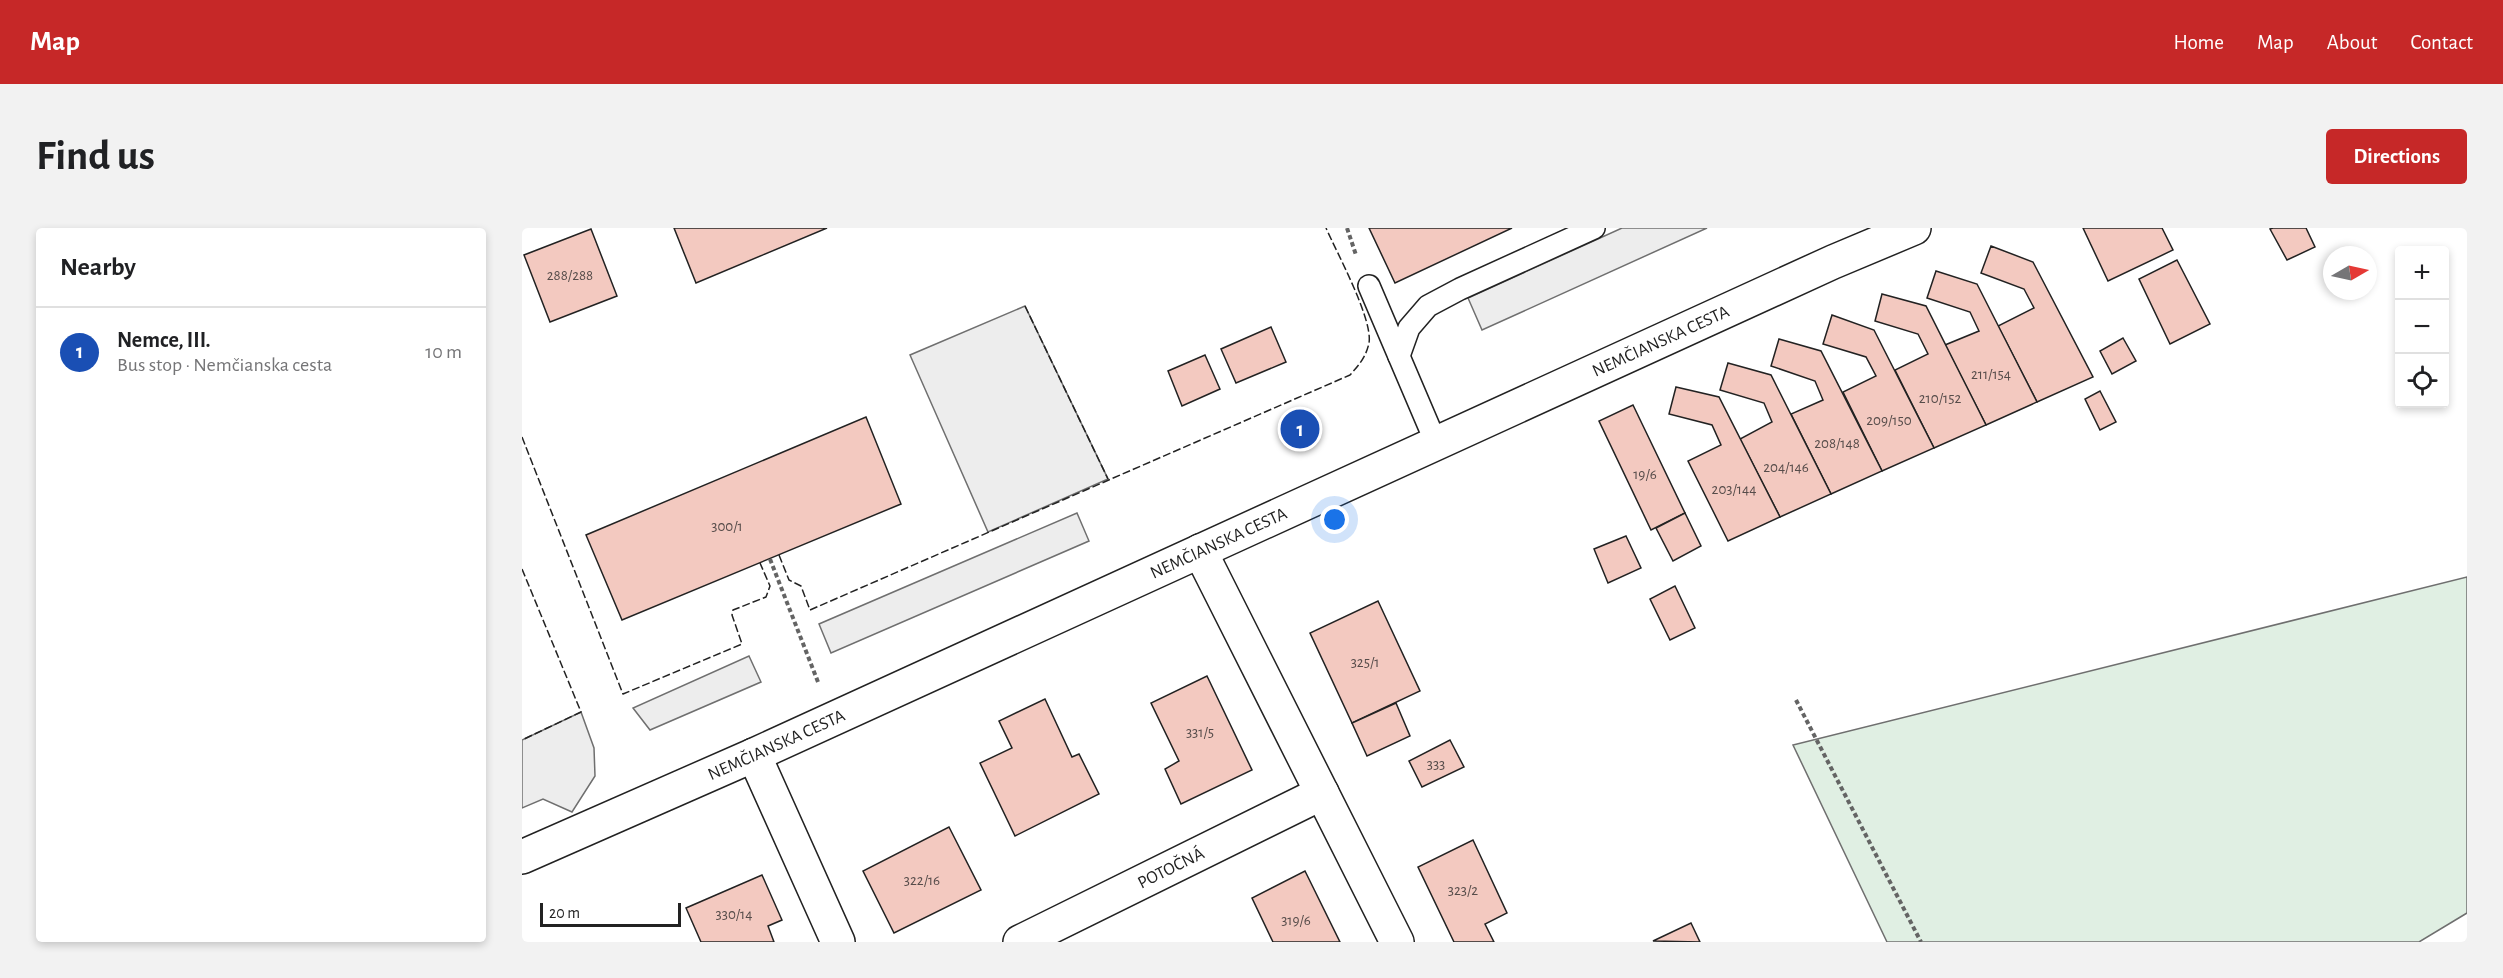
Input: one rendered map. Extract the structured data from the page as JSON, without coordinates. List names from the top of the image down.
{
  "streets": {
    "street": ["NEMČIANSKA CESTA", "POTOČNÁ"]
  },
  "house_numbers": [
    "288/288",
    "211/154",
    "210/152",
    "209/150",
    "208/148",
    "204/146",
    "19/6",
    "203/144",
    "300/1",
    "325/1",
    "331/5",
    "333",
    "322/16",
    "323/2",
    "330/14",
    "319/6"
  ],
  "scale_bar": "20 m",
  "north": "right",
  "page": {
    "header": "Map",
    "nav": [
      "Home",
      "Map",
      "About",
      "Contact"
    ],
    "buttons": "Directions",
    "title": "Find us",
    "heading": "Nearby",
    "map_buttons": ["+", "−"],
    "list": [
      {
        "mark": "1",
        "name": "Nemce, III.",
        "note": "Bus stop · Nemčianska cesta",
        "value": "10 m"
      }
    ],
    "pins": "1",
    "scale": "20 m"
  }
}
